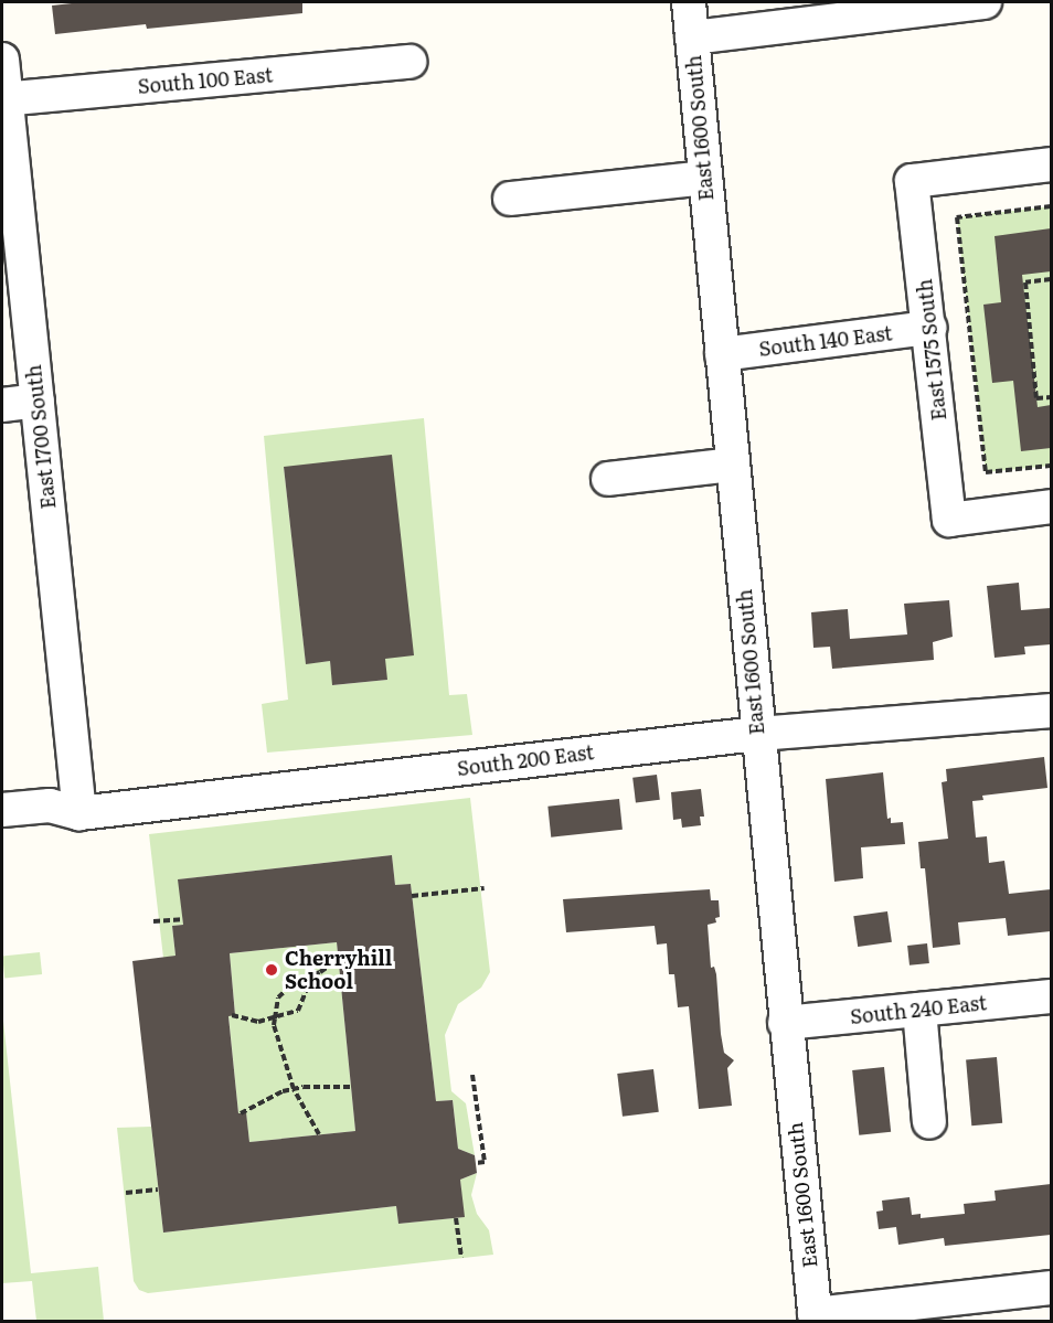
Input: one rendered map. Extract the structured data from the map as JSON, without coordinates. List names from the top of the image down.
{
  "streets": {
    "street": [
      "South 100 East",
      "East 1600 South",
      "South 140 East",
      "East 1575 South",
      "East 1700 South",
      "South 200 East",
      "South 240 East"
    ]
  },
  "crossings": [
    ["South 100 East", "East 1700 South"],
    ["East 1600 South", "South 140 East"],
    ["East 1600 South", "South 200 East"],
    ["East 1600 South", "South 240 East"],
    ["South 140 East", "East 1575 South"],
    ["East 1700 South", "South 200 East"]
  ],
  "places": ["Cherryhill School"]
}
